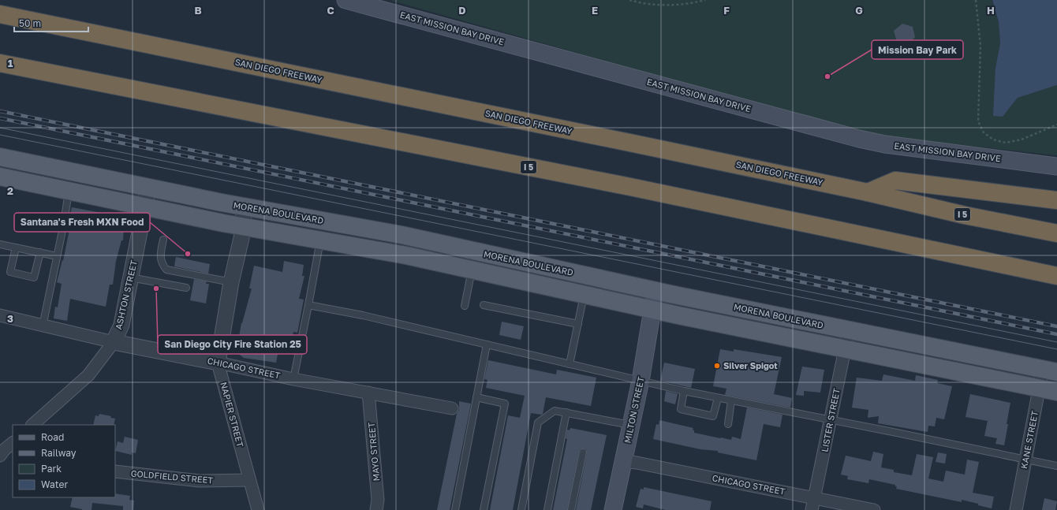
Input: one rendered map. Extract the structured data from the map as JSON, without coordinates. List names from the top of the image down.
{
  "streets": {
    "highway": ["SAN DIEGO FREEWAY", "I 5"],
    "main road": ["EAST MISSION BAY DRIVE", "MORENA BOULEVARD", "MILTON STREET"],
    "street": [
      "ASHTON STREET",
      "CHICAGO STREET",
      "NAPIER STREET",
      "LISTER STREET",
      "KANE STREET",
      "MAYO STREET",
      "GOLDFIELD STREET"
    ]
  },
  "crossings": [
    ["MORENA BOULEVARD", "ASHTON STREET"],
    ["MORENA BOULEVARD", "MILTON STREET"],
    ["MORENA BOULEVARD", "NAPIER STREET"],
    ["MORENA BOULEVARD", "LISTER STREET"],
    ["MORENA BOULEVARD", "KANE STREET"],
    ["ASHTON STREET", "CHICAGO STREET"],
    ["CHICAGO STREET", "MILTON STREET"],
    ["CHICAGO STREET", "NAPIER STREET"],
    ["CHICAGO STREET", "LISTER STREET"],
    ["CHICAGO STREET", "MAYO STREET"],
    ["NAPIER STREET", "GOLDFIELD STREET"]
  ],
  "places": [
    "Mission Bay Park",
    "Santana's Fresh MXN Food",
    "San Diego City Fire Station 25",
    "Silver Spigot"
  ],
  "legend": [
    "Road",
    "Railway",
    "Park",
    "Water"
  ],
  "scale_bar": "50 m",
  "grid": {
    "columns": [
      "B",
      "C",
      "D",
      "E",
      "F",
      "G",
      "H"
    ],
    "rows": ["1", "2", "3"]
  }
}
